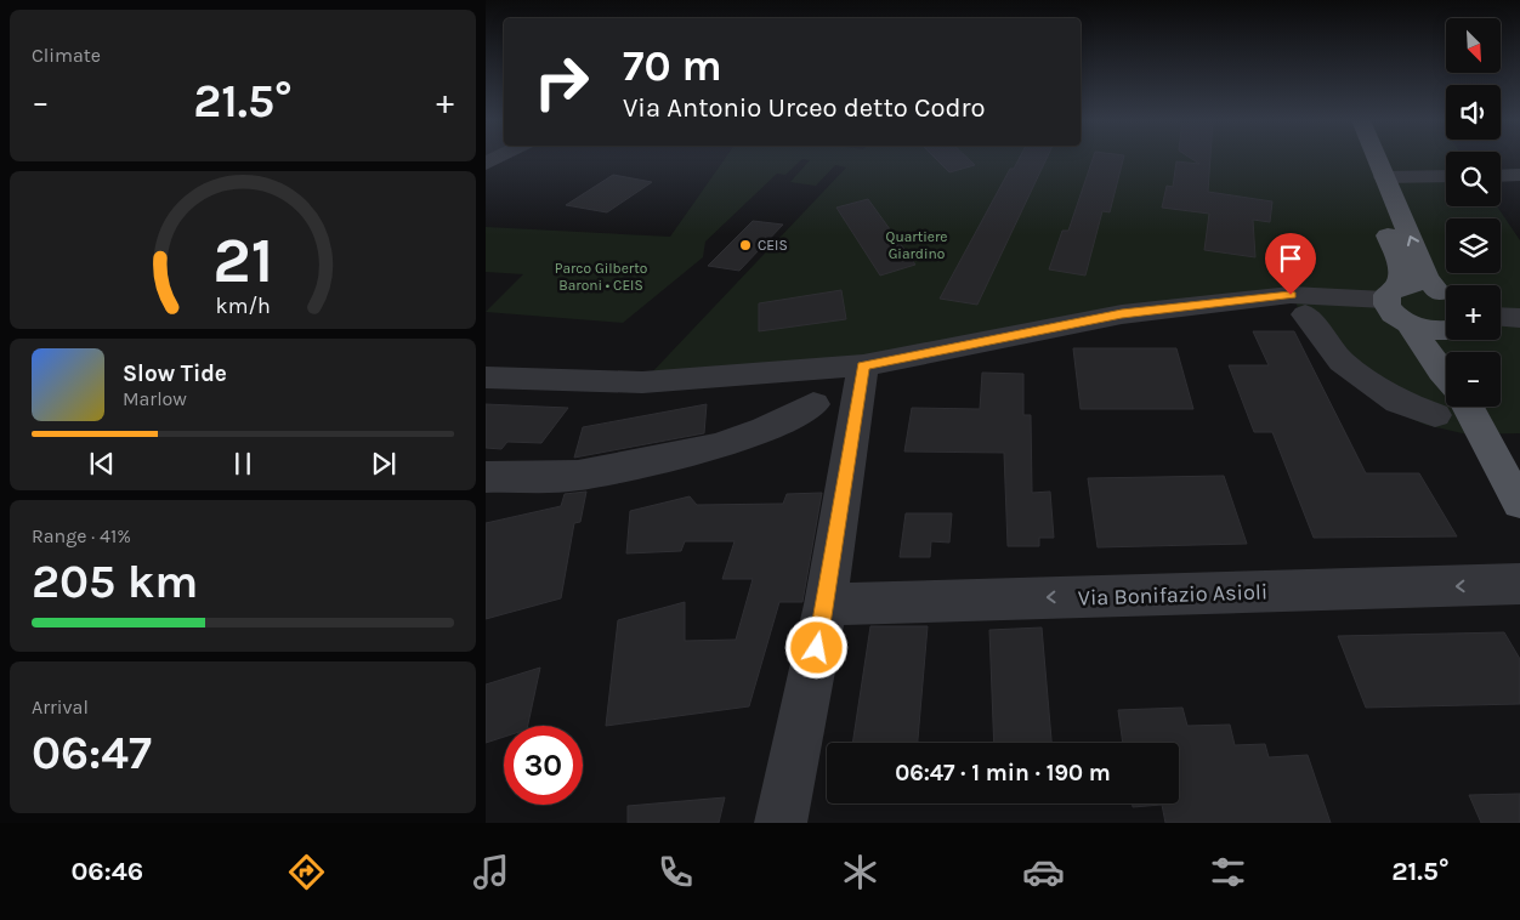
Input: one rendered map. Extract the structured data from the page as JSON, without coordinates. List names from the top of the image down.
{
  "streets": {
    "street": ["Via Bonifazio Asioli"]
  },
  "parks": ["Quartiere Giardino", "Parco Gilberto Baroni • CEIS"],
  "places": ["CEIS"],
  "north": "bottom right",
  "page": {
    "tile": [
      "Climate",
      ["Range · 41%", "205 km"],
      ["Arrival", "06:47"]
    ],
    "map_buttons": ["+", "−"],
    "turn": ["70 m", "Via Antonio Urceo detto Codro"],
    "heat": ["−", "21.5°", "+"],
    "song": ["Slow Tide", "Marlow"],
    "limit": "30",
    "trip": "06:47 · 1 min · 190 m",
    "tabs": ["06:46", "21.5°"],
    "gauge": ["21", "km/h"]
  }
}
